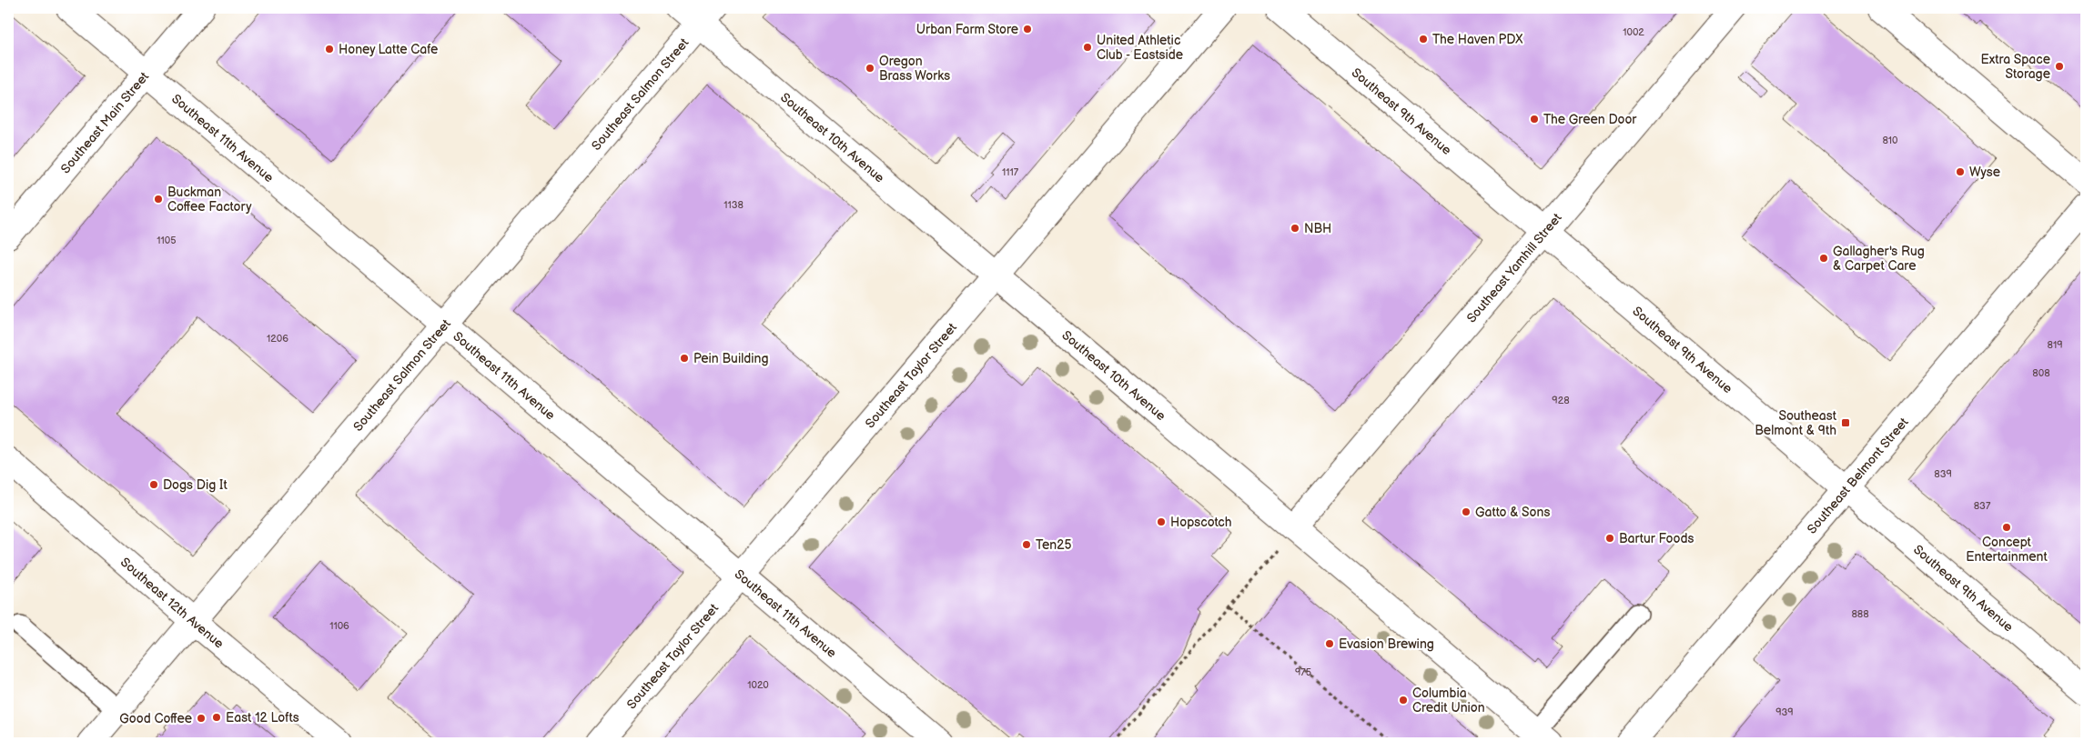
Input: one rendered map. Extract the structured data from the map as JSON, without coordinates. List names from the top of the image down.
{
  "streets": {
    "street": [
      "Southeast Salmon Street",
      "Southeast 9th Avenue",
      "Southeast Main Street",
      "Southeast 11th Avenue",
      "Southeast 10th Avenue",
      "Southeast Yamhill Street",
      "Southeast Taylor Street",
      "Southeast Belmont Street",
      "Southeast 12th Avenue"
    ]
  },
  "crossings": [
    ["Southeast Salmon Street", "Southeast 11th Avenue"],
    ["Southeast Salmon Street", "Southeast 10th Avenue"],
    ["Southeast Salmon Street", "Southeast 12th Avenue"],
    ["Southeast 9th Avenue", "Southeast Yamhill Street"],
    ["Southeast 9th Avenue", "Southeast Belmont Street"],
    ["Southeast Main Street", "Southeast 11th Avenue"],
    ["Southeast 11th Avenue", "Southeast Taylor Street"],
    ["Southeast 10th Avenue", "Southeast Yamhill Street"],
    ["Southeast 10th Avenue", "Southeast Taylor Street"]
  ],
  "places": {
    "other": [
      "Urban Farm Store",
      "The Haven PDX",
      "United Athletic Club - Eastside",
      "Honey Latte Cafe",
      "Extra Space Storage",
      "Oregon Brass Works",
      "The Green Door",
      "Wyse",
      "Buckman Coffee Factory",
      "NBH",
      "Gallagher's Rug & Carpet Care",
      "Pein Building",
      "Dogs Dig It",
      "Gatto & Sons",
      "Hopscotch",
      "Concept Entertainment",
      "Bartur Foods",
      "Ten25",
      "Evasion Brewing",
      "Columbia Credit Union",
      "East 12 Lofts",
      "Good Coffee"
    ],
    "transit": ["Southeast Belmont & 9th"]
  },
  "house_numbers": [
    "1002",
    "810",
    "1117",
    "1138",
    "1105",
    "1206",
    "819",
    "808",
    "928",
    "839",
    "837",
    "888",
    "1106",
    "975",
    "1020",
    "939"
  ]
}
